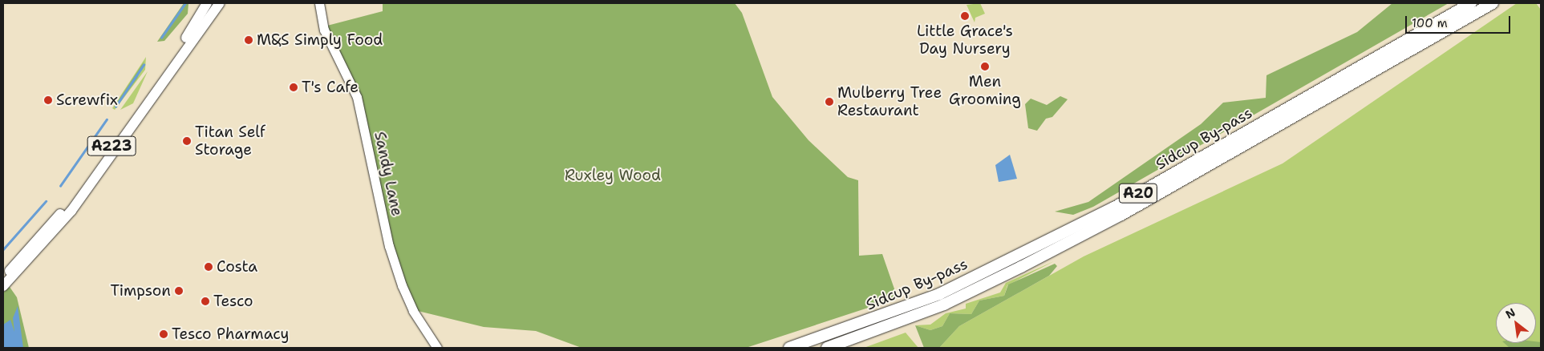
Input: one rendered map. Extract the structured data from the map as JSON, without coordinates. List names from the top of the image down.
{
  "streets": {
    "highway": ["Sidcup By-pass", "A20"],
    "main road": ["A223"],
    "street": ["Sandy Lane"]
  },
  "parks": ["Ruxley Wood"],
  "places": [
    "Little Grace's Day Nursery",
    "M&S Simply Food",
    "Men Grooming",
    "T's Cafe",
    "Screwfix",
    "Mulberry Tree Restaurant",
    "Titan Self Storage",
    "Costa",
    "Timpson",
    "Tesco",
    "Tesco Pharmacy"
  ],
  "scale_bar": "100 m",
  "north": "top left"
}
